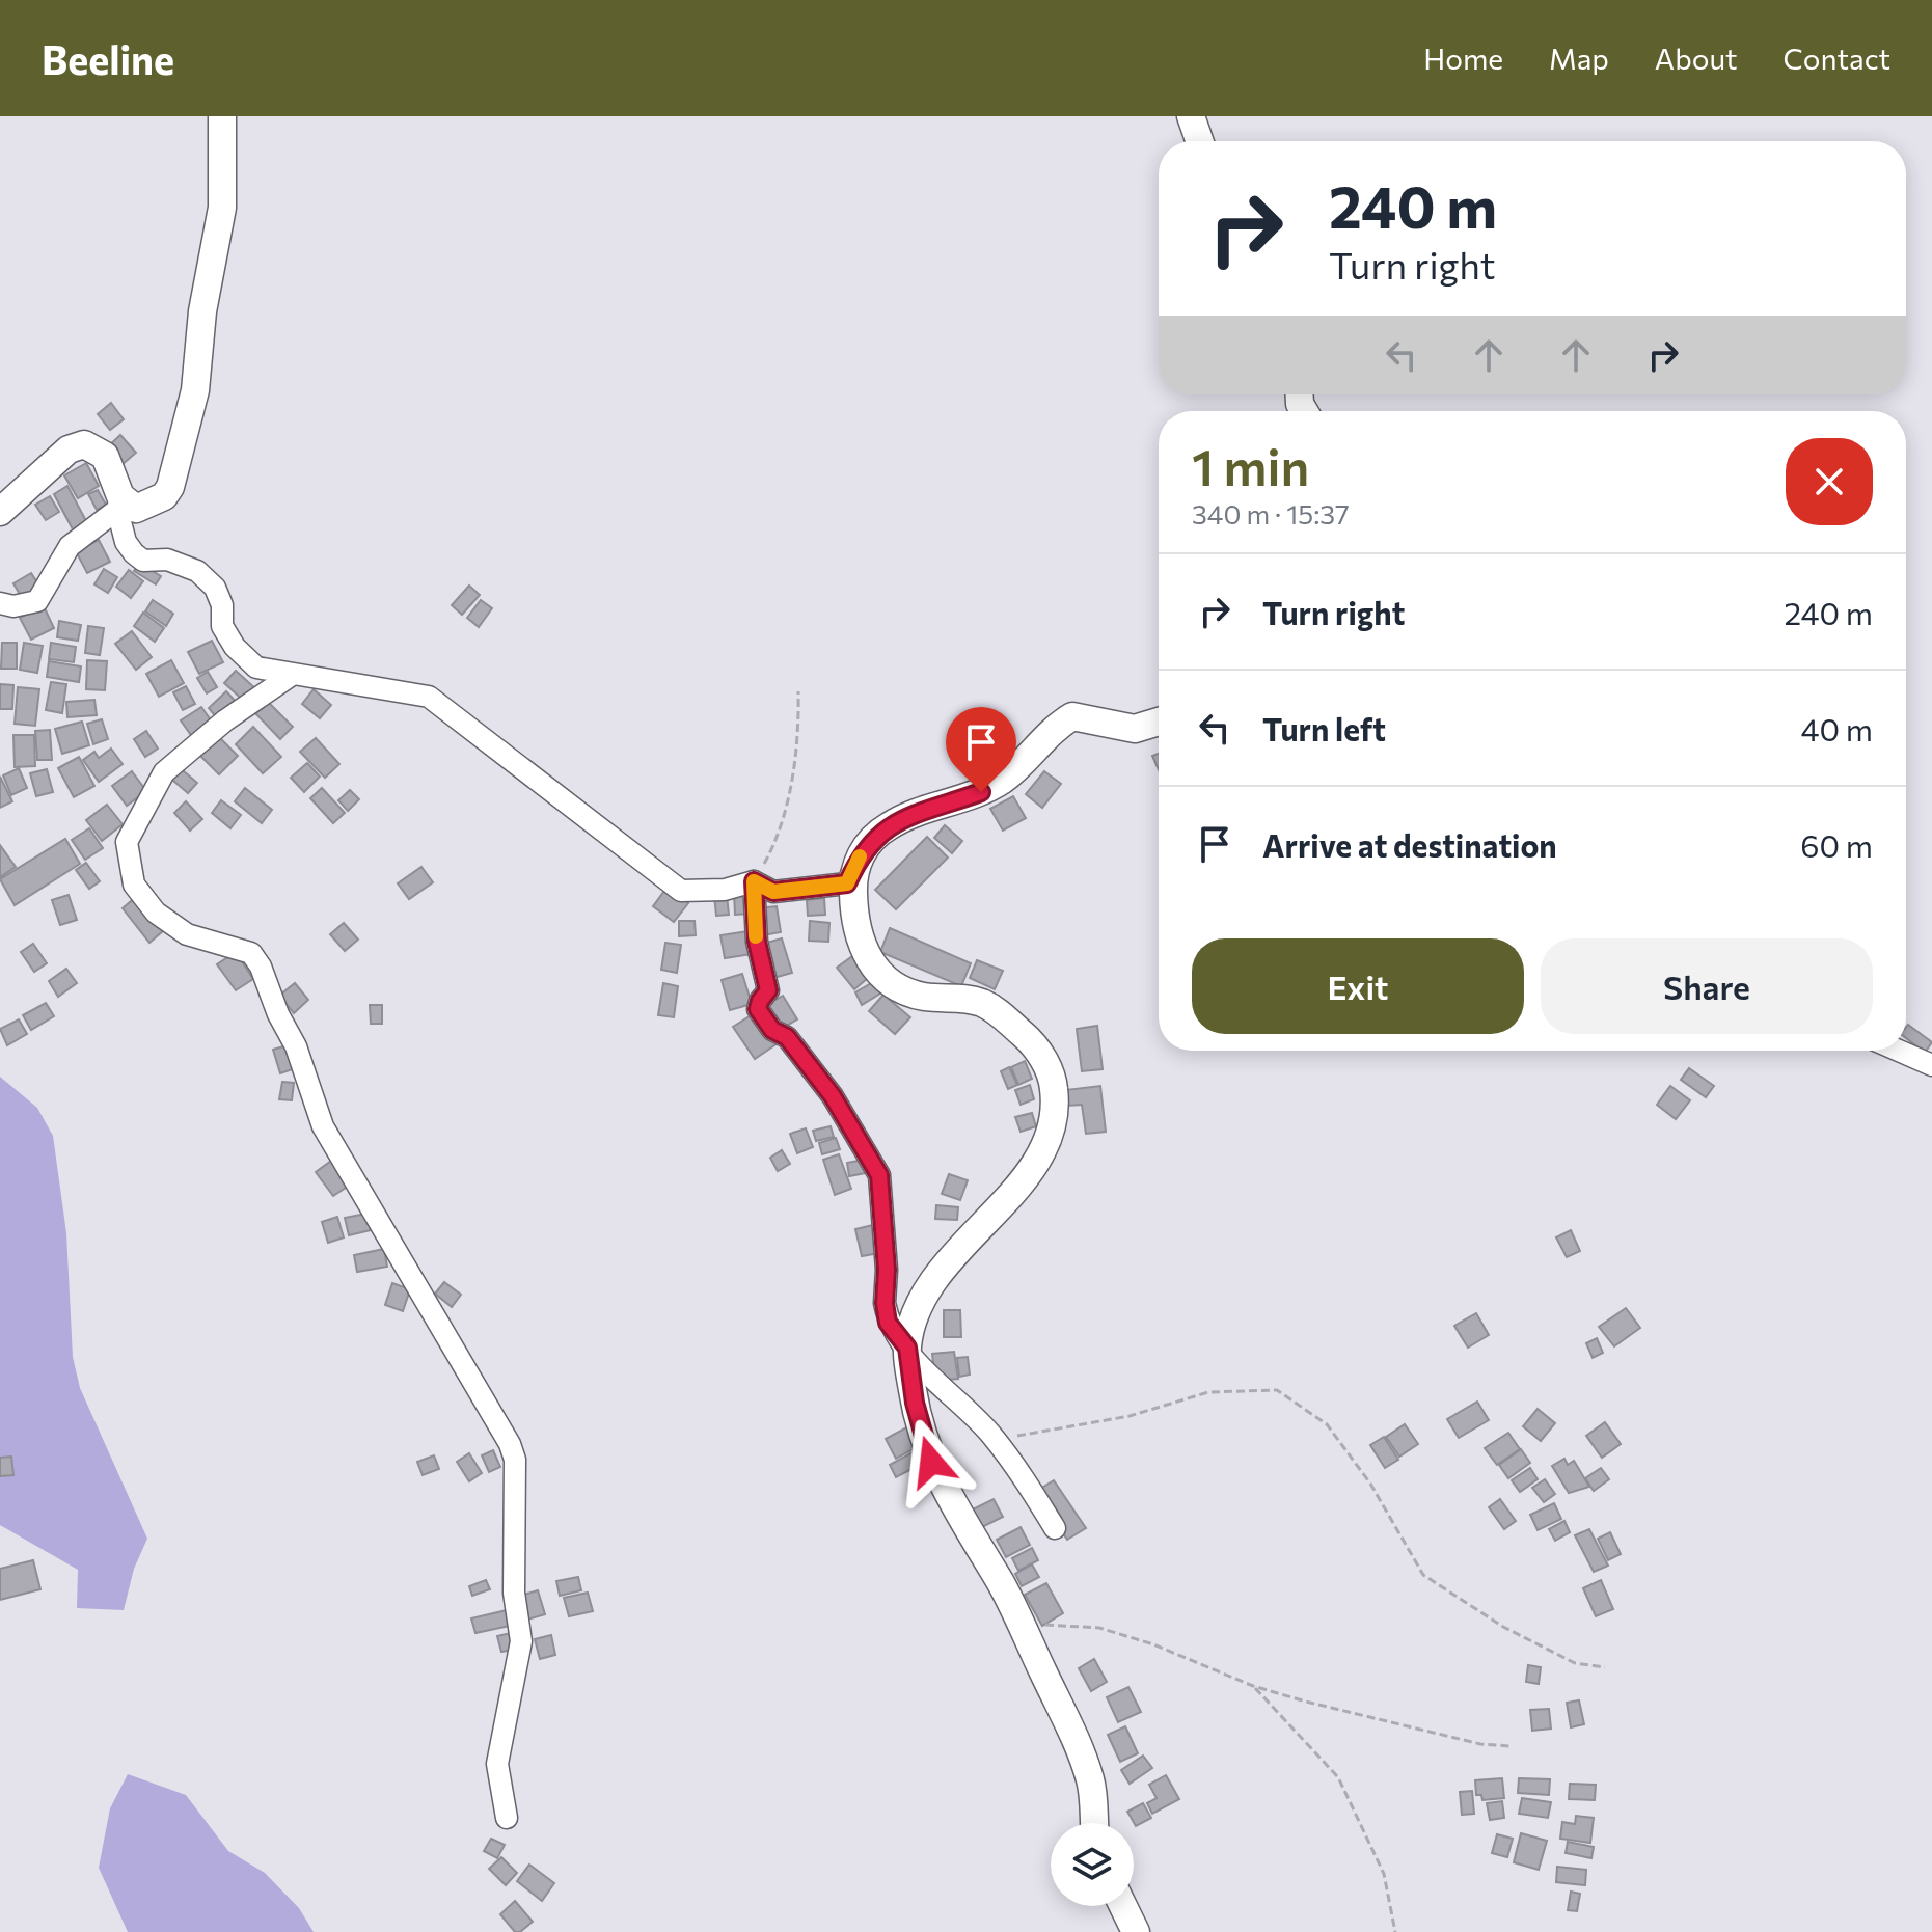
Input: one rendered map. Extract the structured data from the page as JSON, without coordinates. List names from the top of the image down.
{
  "page": {
    "header": "Beeline",
    "nav": [
      "Home",
      "Map",
      "About",
      "Contact"
    ],
    "turn": ["240 m", "Turn right"],
    "heading": ["1 min", "340 m · 15:37"],
    "list": [
      {
        "name": "Turn right",
        "value": "240 m"
      },
      {
        "name": "Turn left",
        "value": "40 m"
      },
      {
        "name": "Arrive at destination",
        "value": "60 m"
      }
    ],
    "buttons": ["Exit", "Share"]
  }
}
